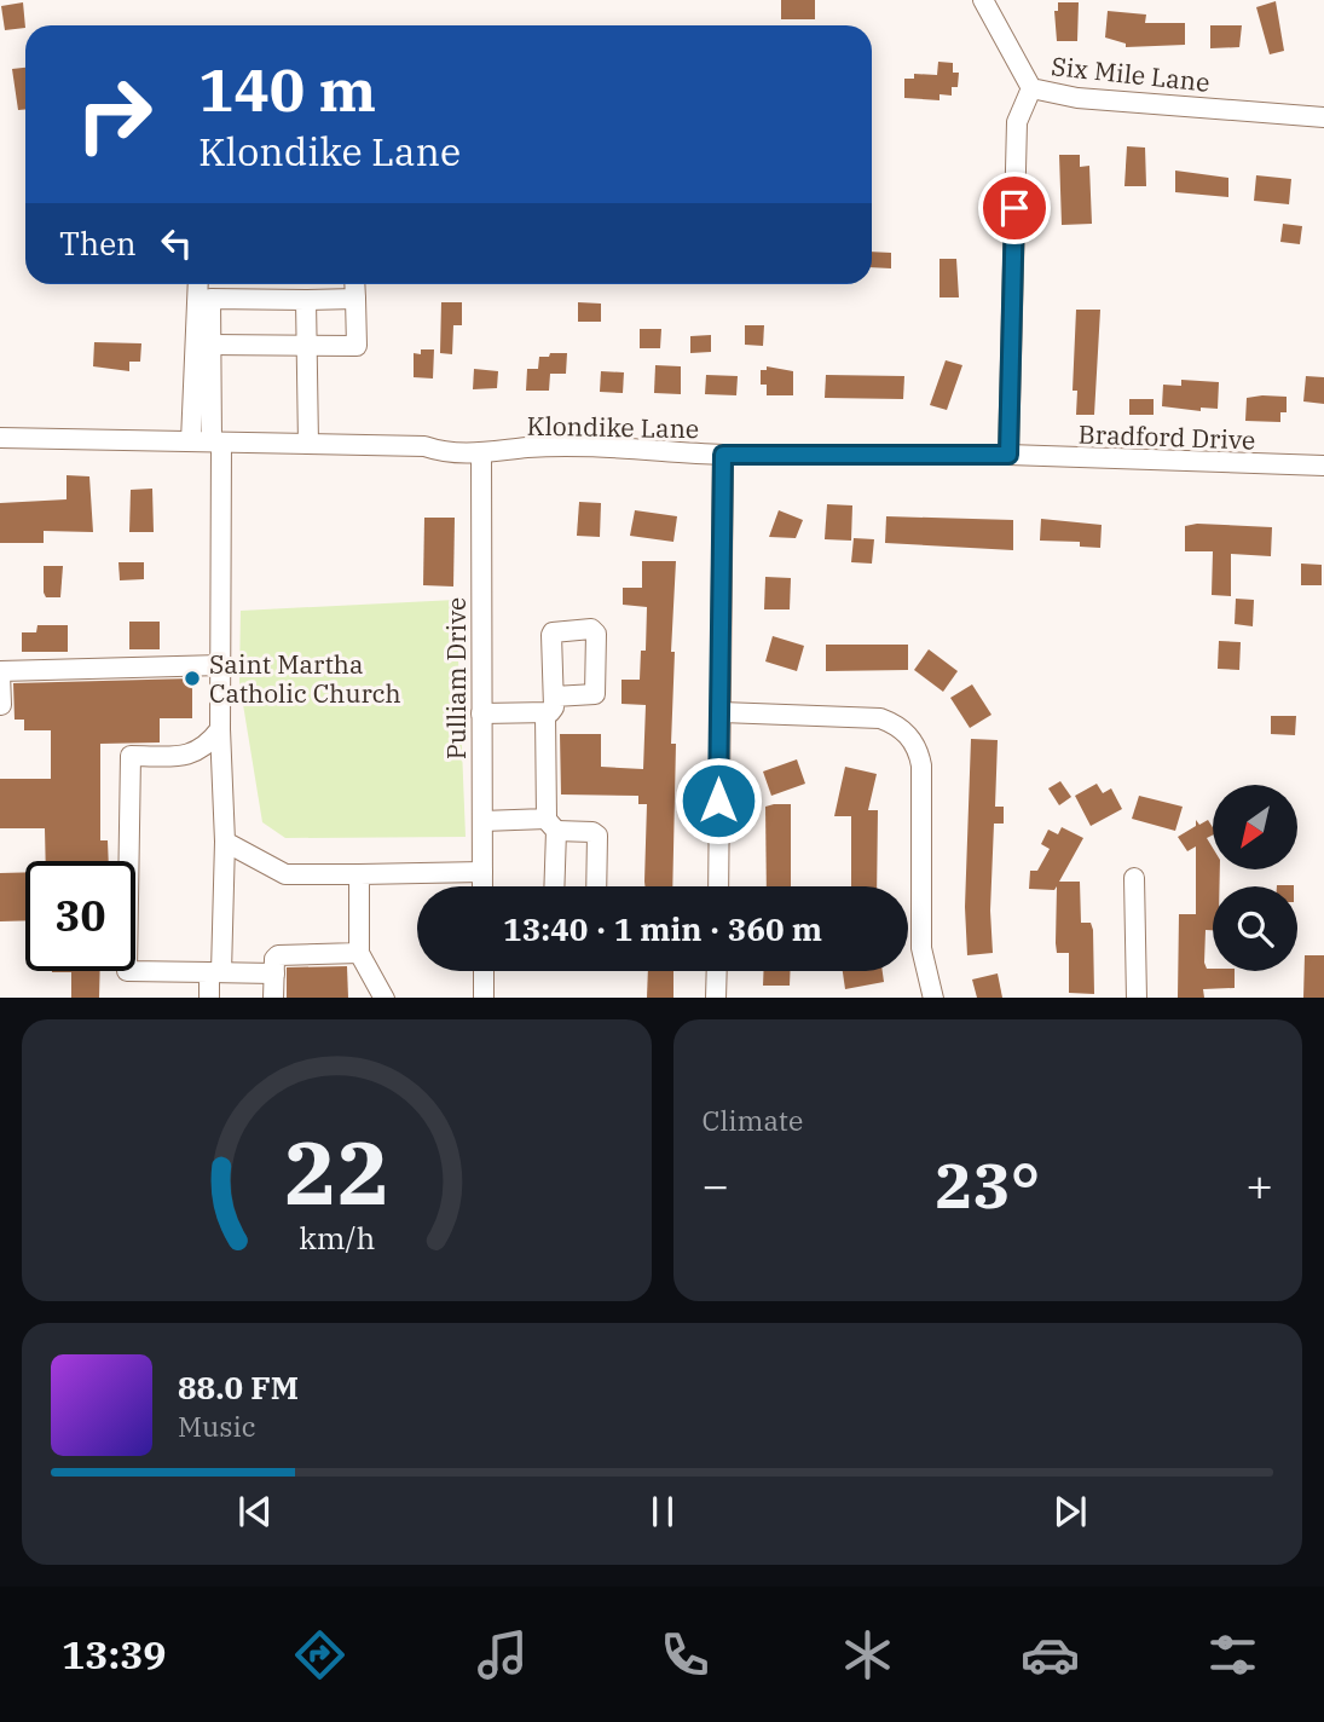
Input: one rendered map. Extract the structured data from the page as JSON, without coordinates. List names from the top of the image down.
{
  "streets": {
    "street": [
      "Six Mile Lane",
      "Klondike Lane",
      "Bradford Drive",
      "Pulliam Drive"
    ]
  },
  "crossings": [
    ["Klondike Lane", "Bradford Drive"],
    ["Klondike Lane", "Pulliam Drive"]
  ],
  "places": ["Saint Martha Catholic Church"],
  "north": "bottom left",
  "page": {
    "turn": ["140 m", "Klondike Lane"],
    "then": "Then",
    "limit": "30",
    "trip": "13:40 · 1 min · 360 m",
    "tile": "Climate",
    "heat": ["−", "23°", "+"],
    "song": ["88.0 FM", "Music"],
    "tabs": "13:39",
    "gauge": ["22", "km/h"]
  }
}
